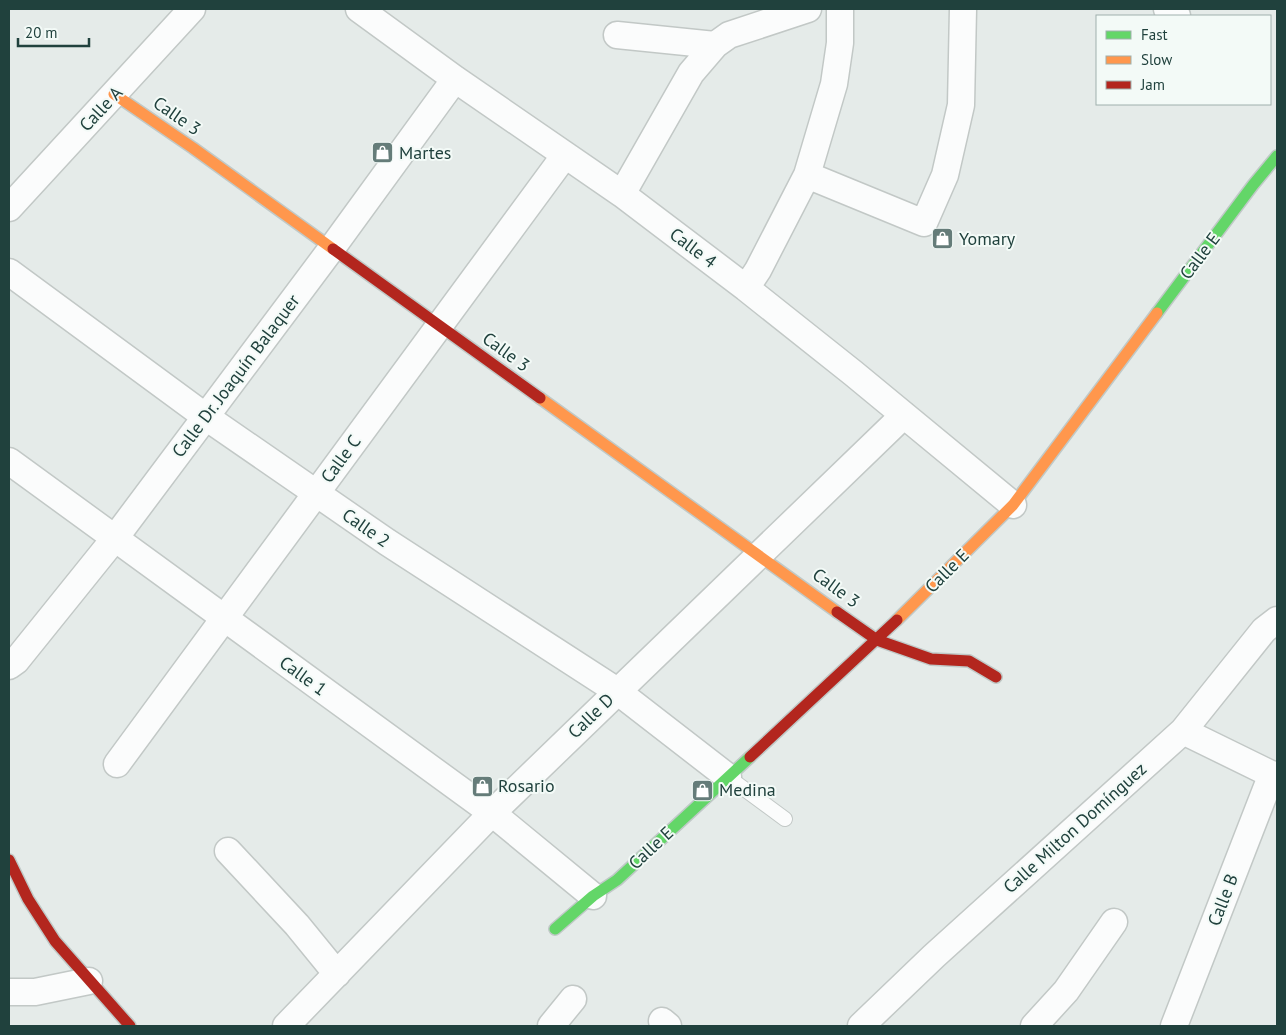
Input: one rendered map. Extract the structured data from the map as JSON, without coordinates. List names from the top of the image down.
{
  "streets": {
    "street": [
      "Calle A",
      "Calle 3",
      "Calle 4",
      "Calle E",
      "Calle Dr. Joaquín Balaquer",
      "Calle C",
      "Calle 2",
      "Calle 1",
      "Calle D",
      "Calle Milton Domínguez",
      "Calle B"
    ]
  },
  "crossings": [
    ["Calle A", "Calle 3"],
    ["Calle 3", "Calle E"],
    ["Calle 3", "Calle Dr. Joaquín Balaquer"],
    ["Calle 3", "Calle C"],
    ["Calle 3", "Calle D"],
    ["Calle 4", "Calle E"],
    ["Calle 4", "Calle Dr. Joaquín Balaquer"],
    ["Calle 4", "Calle C"],
    ["Calle 4", "Calle D"],
    ["Calle E", "Calle 2"],
    ["Calle E", "Calle 1"],
    ["Calle Dr. Joaquín Balaquer", "Calle 2"],
    ["Calle Dr. Joaquín Balaquer", "Calle 1"],
    ["Calle C", "Calle 2"],
    ["Calle C", "Calle 1"],
    ["Calle 2", "Calle D"],
    ["Calle 1", "Calle D"]
  ],
  "places": {
    "shop": [
      "Martes",
      "Yomary",
      "Rosario",
      "Medina"
    ]
  },
  "legend": ["Fast", "Slow", "Jam"],
  "scale_bar": "20 m"
}
